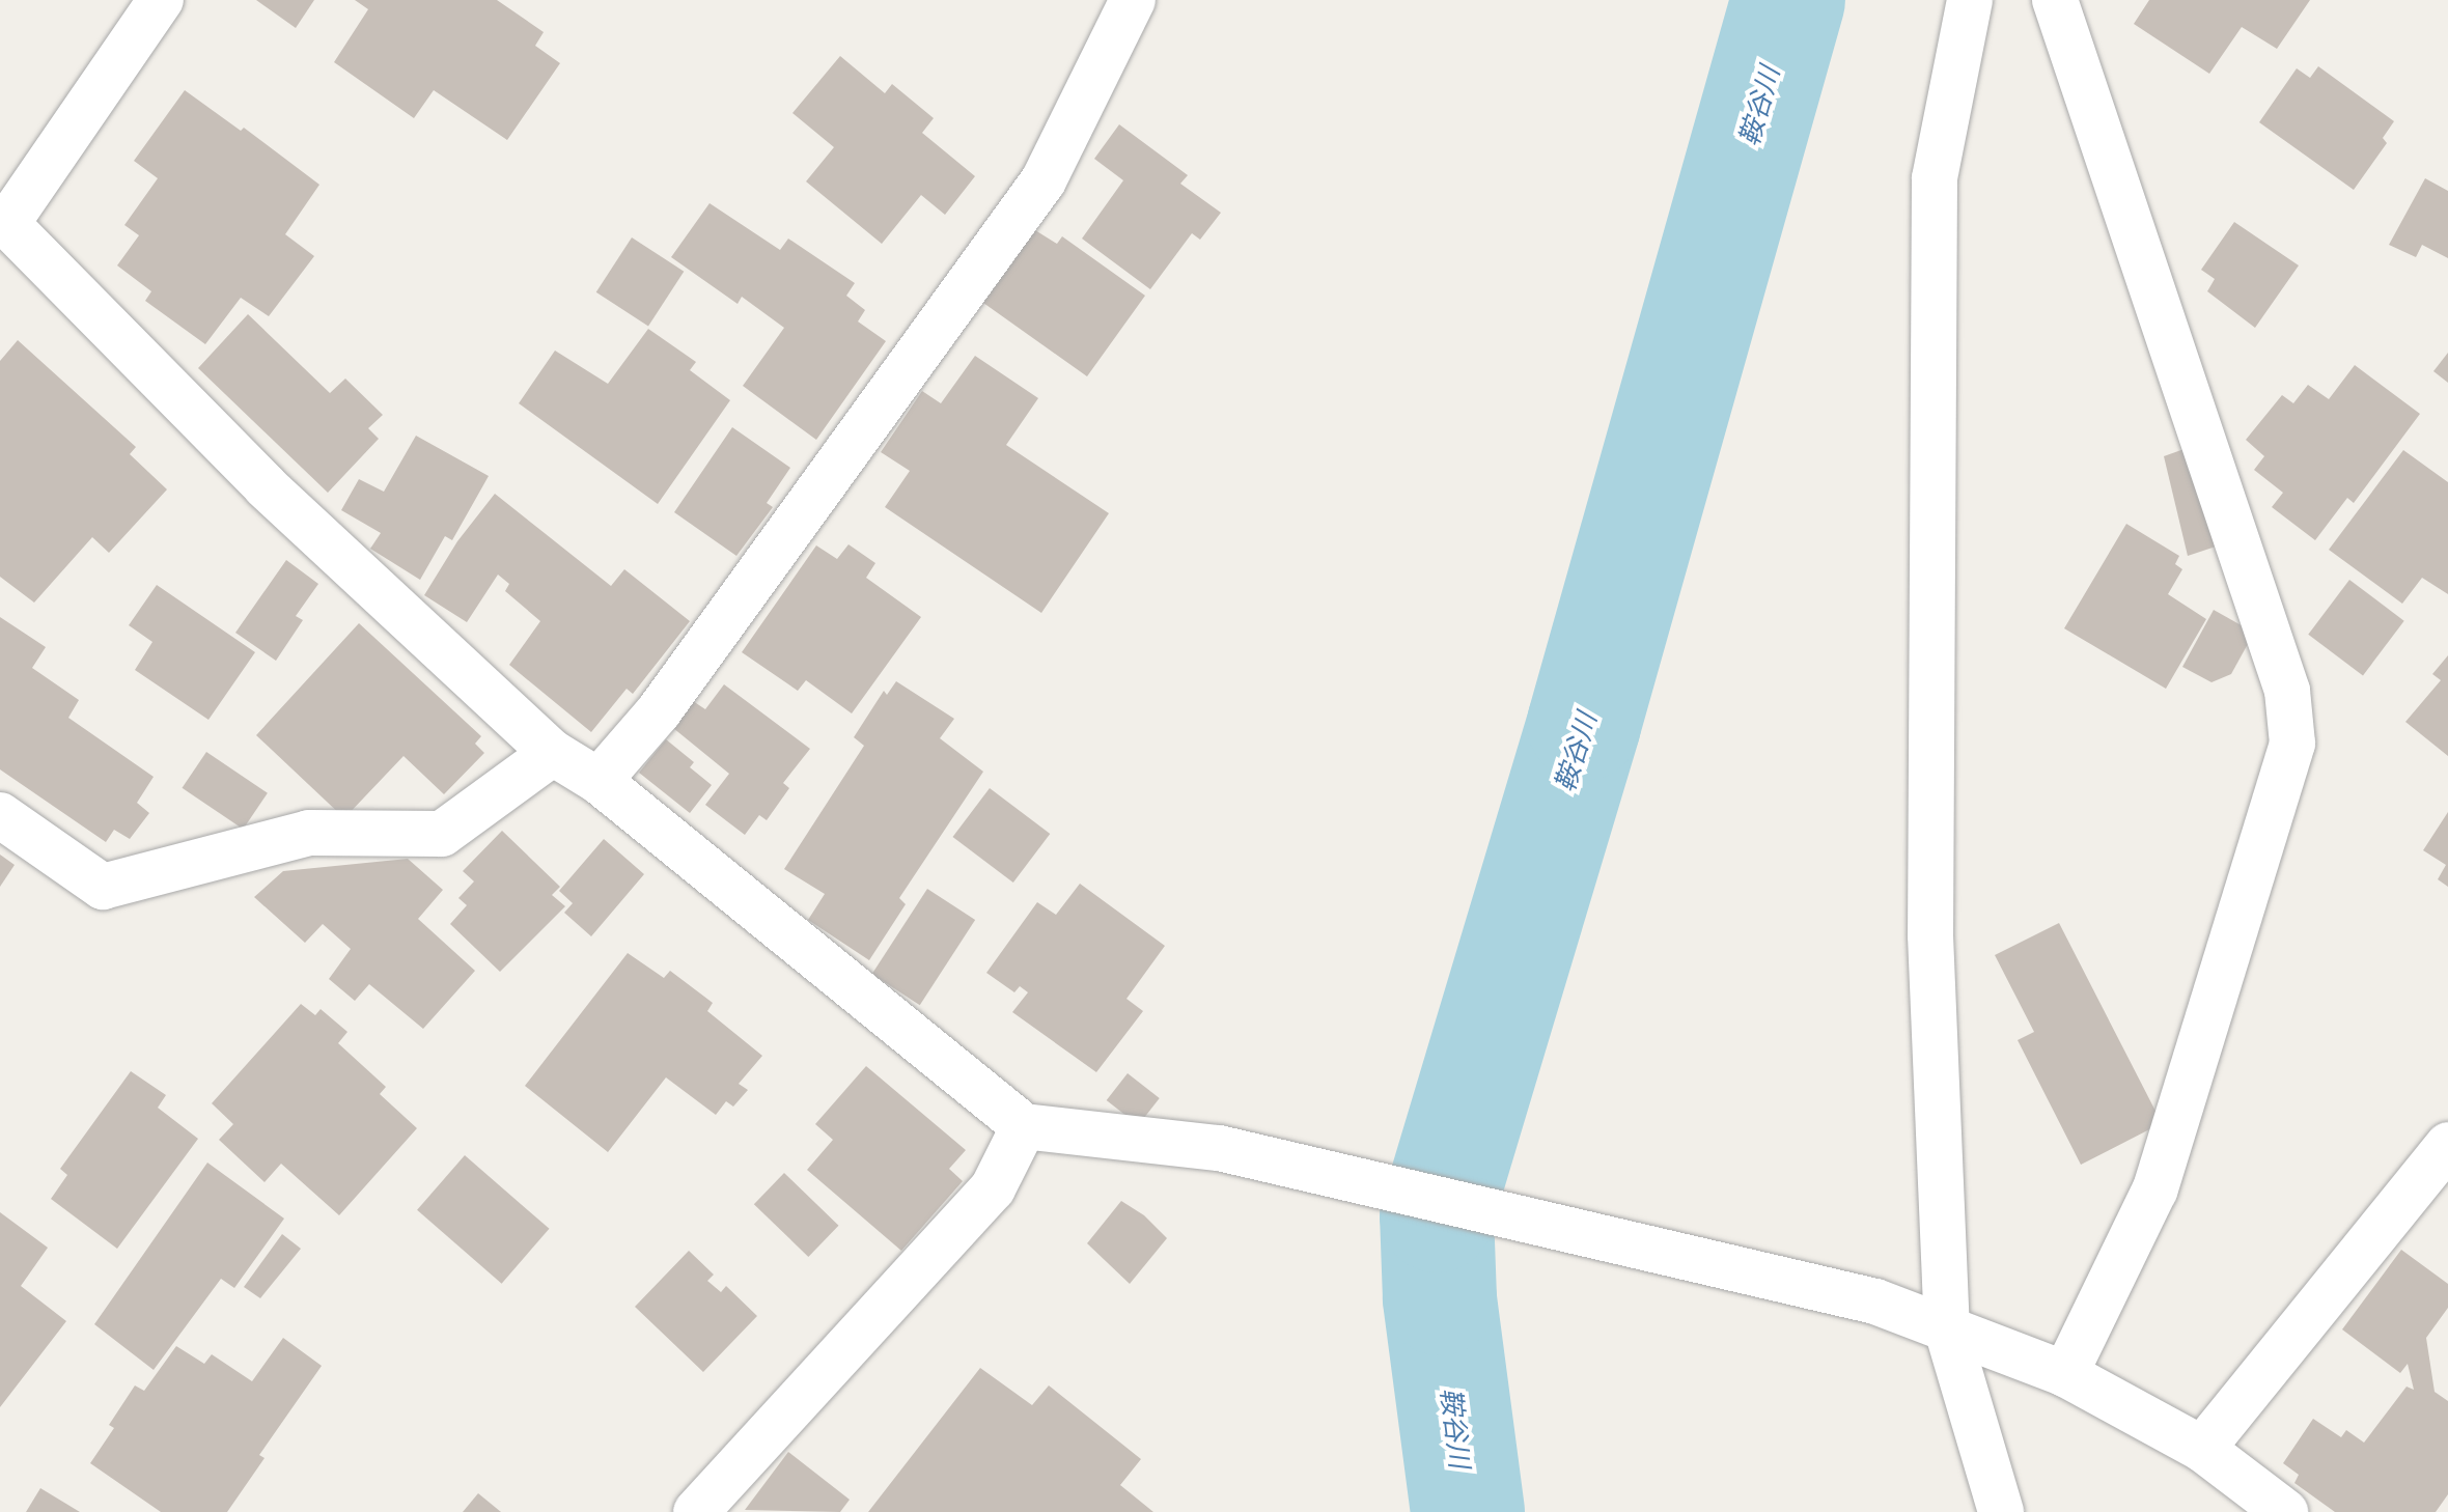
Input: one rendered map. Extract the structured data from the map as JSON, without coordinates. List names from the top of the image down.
{
  "water": ["鞍谷川"]
}
